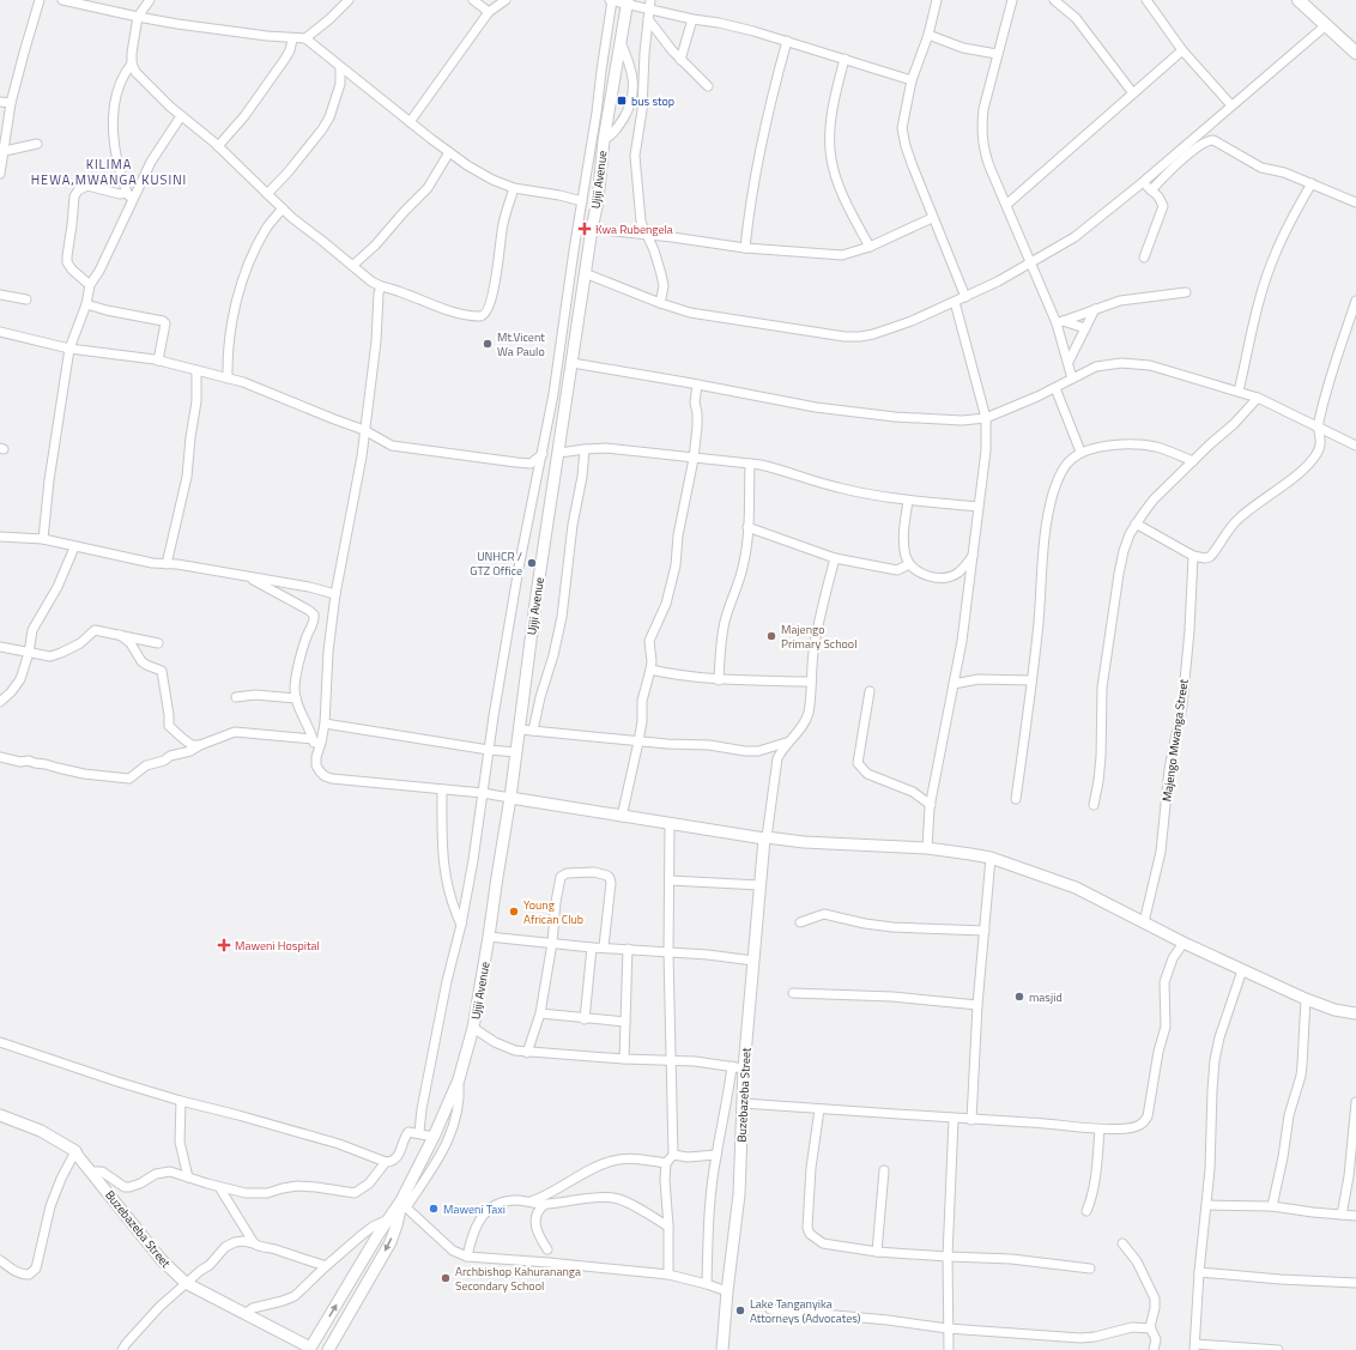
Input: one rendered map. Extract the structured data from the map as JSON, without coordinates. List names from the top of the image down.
{
  "streets": {
    "street": ["Ujiji Avenue", "Majengo Mwanga Street", "Buzebazeba Street"]
  },
  "crossings": [
    ["Ujiji Avenue", "Buzebazeba Street"]
  ],
  "districts": ["KILIMA HEWA,MWANGA KUSINI"],
  "places": {
    "transit": ["bus stop"],
    "health": ["Kwa Rubengela", "Maweni Hospital"],
    "other": [
      "Mt.Vicent Wa Paulo",
      "UNHCR / GTZ Office",
      "Majengo Primary School",
      "Young African Club",
      "masjid",
      "Maweni Taxi",
      "Archbishop Kahurananga Secondary School",
      "Lake Tanganyika Attorneys (Advocates)"
    ]
  }
}
